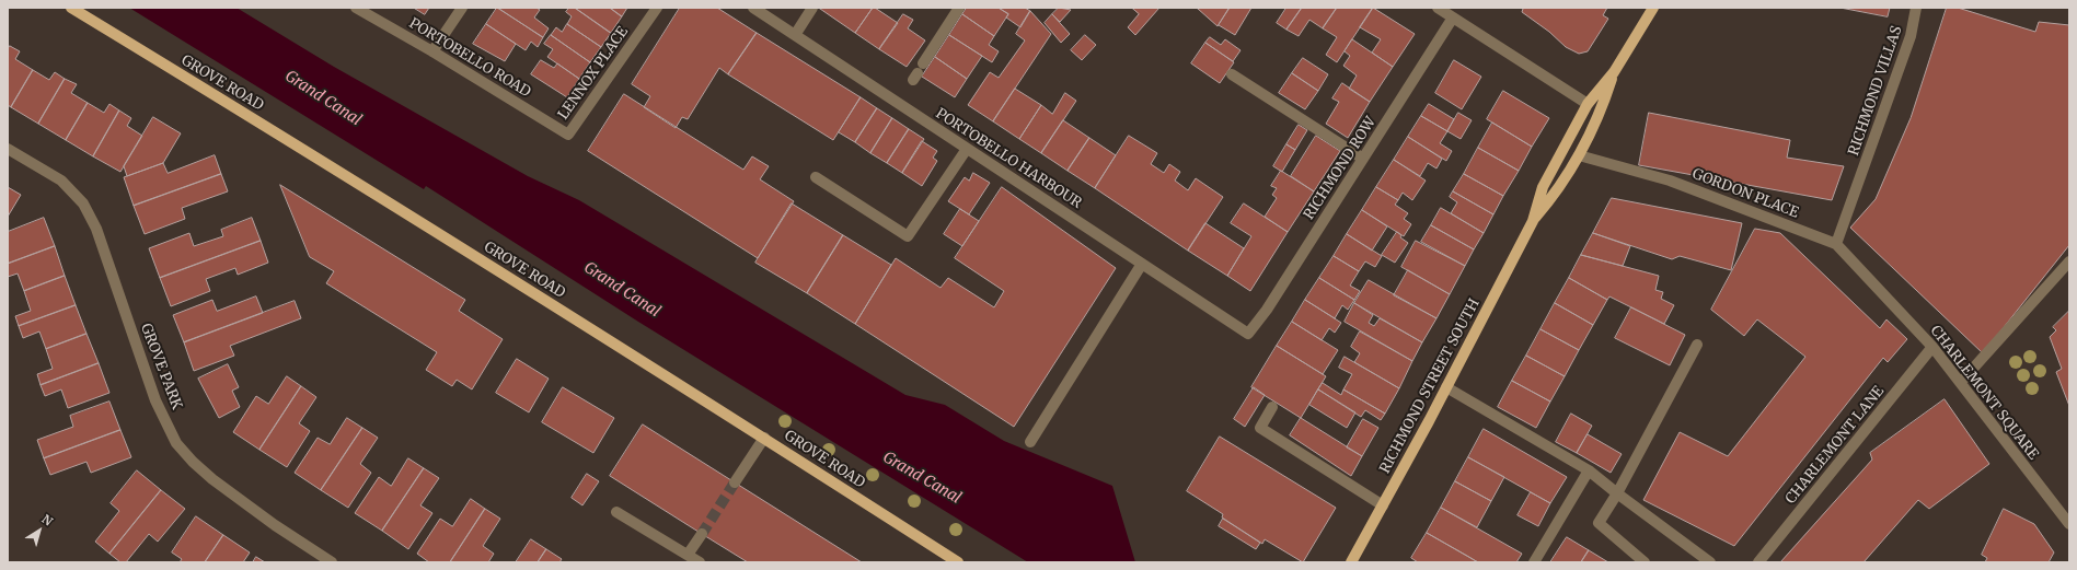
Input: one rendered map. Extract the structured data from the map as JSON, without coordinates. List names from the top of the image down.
{
  "streets": {
    "main road": ["GROVE ROAD", "RICHMOND STREET SOUTH"],
    "street": [
      "PORTOBELLO ROAD",
      "LENNOX PLACE",
      "RICHMOND VILLAS",
      "PORTOBELLO HARBOUR",
      "RICHMOND ROW",
      "GORDON PLACE",
      "GROVE PARK",
      "CHARLEMONT SQUARE",
      "CHARLEMONT LANE"
    ]
  },
  "crossings": [
    ["PORTOBELLO ROAD", "LENNOX PLACE"],
    ["RICHMOND VILLAS", "GORDON PLACE"],
    ["RICHMOND VILLAS", "CHARLEMONT SQUARE"],
    ["PORTOBELLO HARBOUR", "RICHMOND ROW"],
    ["GORDON PLACE", "RICHMOND STREET SOUTH"],
    ["GORDON PLACE", "CHARLEMONT SQUARE"],
    ["CHARLEMONT SQUARE", "CHARLEMONT LANE"]
  ],
  "water": ["Grand Canal"],
  "north": "top right"
}
